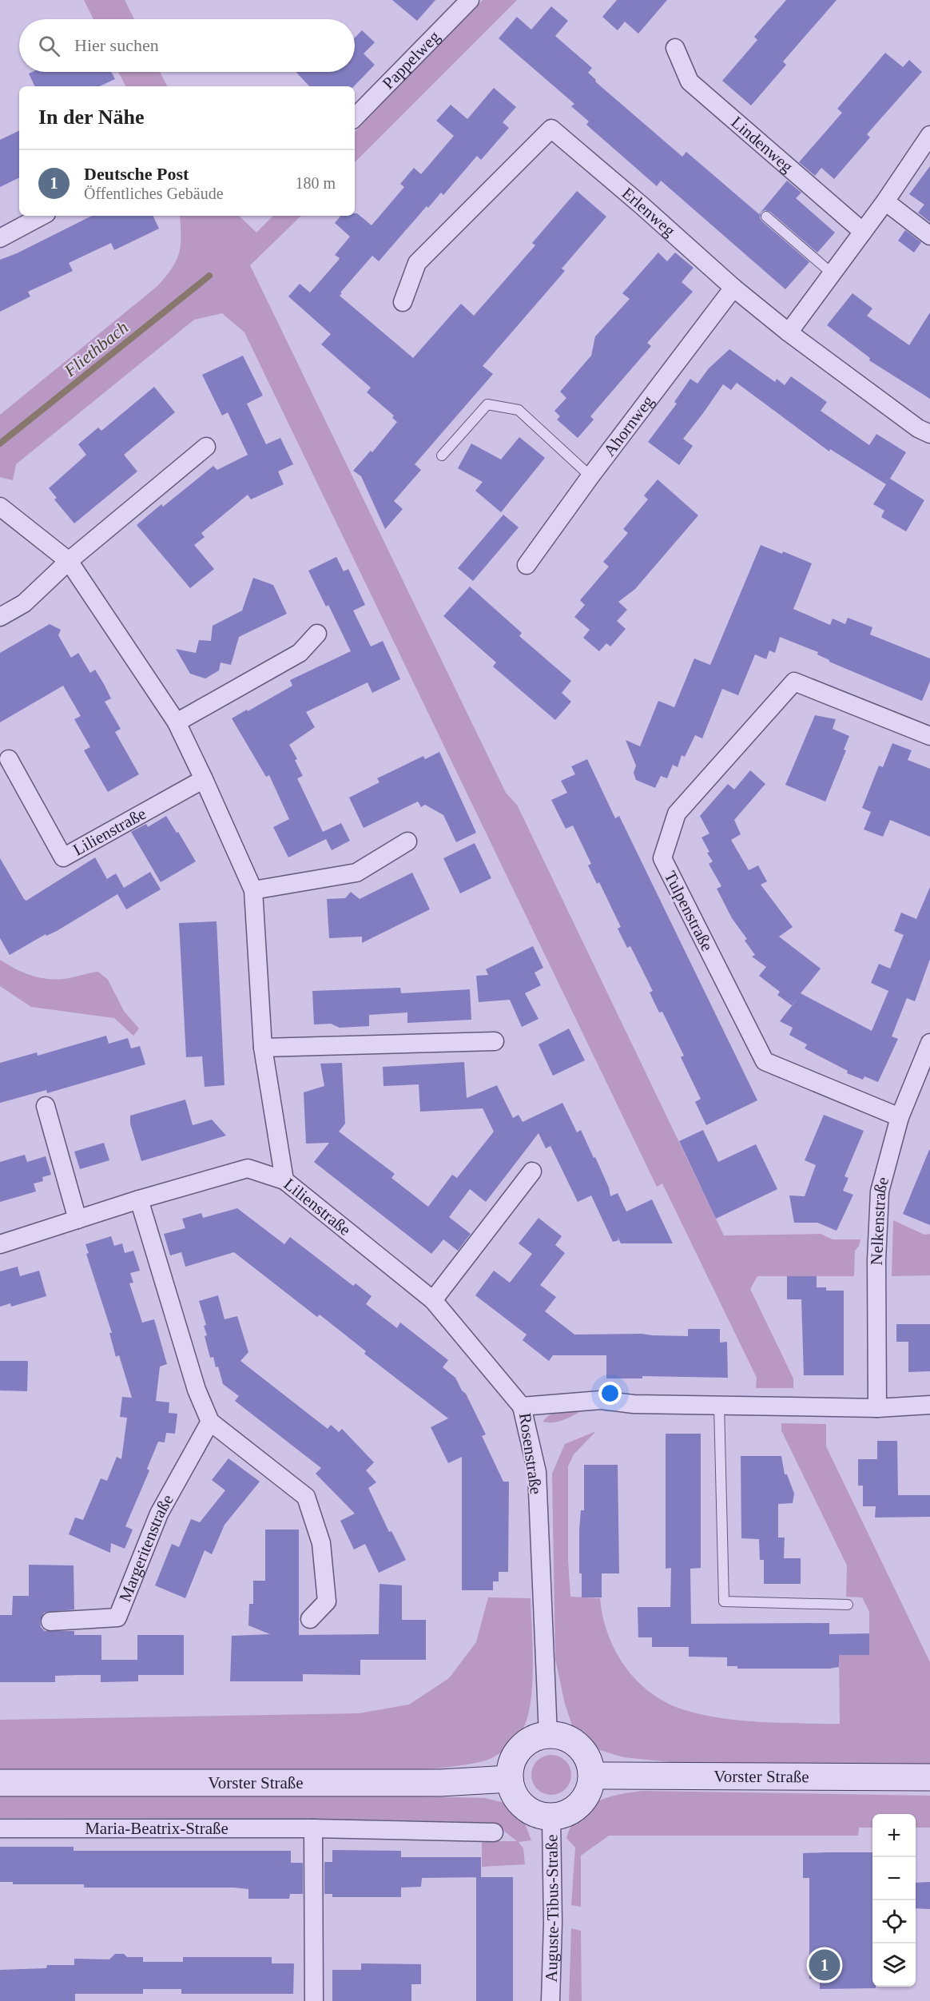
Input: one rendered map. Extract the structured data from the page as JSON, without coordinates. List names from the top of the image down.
{
  "streets": {
    "main road": ["Vorster Straße"],
    "street": [
      "Pappelweg",
      "Lindenweg",
      "Erlenweg",
      "Ahornweg",
      "Lilienstraße",
      "Tulpenstraße",
      "Nelkenstraße",
      "Rosenstraße",
      "Margeritenstraße",
      "Maria-Beatrix-Straße",
      "Auguste-Tibus-Straße"
    ]
  },
  "crossings": [
    ["Erlenweg", "Ahornweg"],
    ["Lilienstraße", "Rosenstraße"],
    ["Tulpenstraße", "Nelkenstraße"],
    ["Nelkenstraße", "Rosenstraße"],
    ["Rosenstraße", "Vorster Straße"],
    ["Rosenstraße", "Auguste-Tibus-Straße"],
    ["Vorster Straße", "Auguste-Tibus-Straße"]
  ],
  "water": ["Fliethbach"],
  "page": {
    "search": "Hier suchen",
    "heading": "In der Nähe",
    "list": [
      {
        "mark": "1",
        "name": "Deutsche Post",
        "note": "Öffentliches Gebäude",
        "value": "180 m"
      }
    ],
    "map_buttons": ["+", "−"],
    "pins": "1"
  }
}
